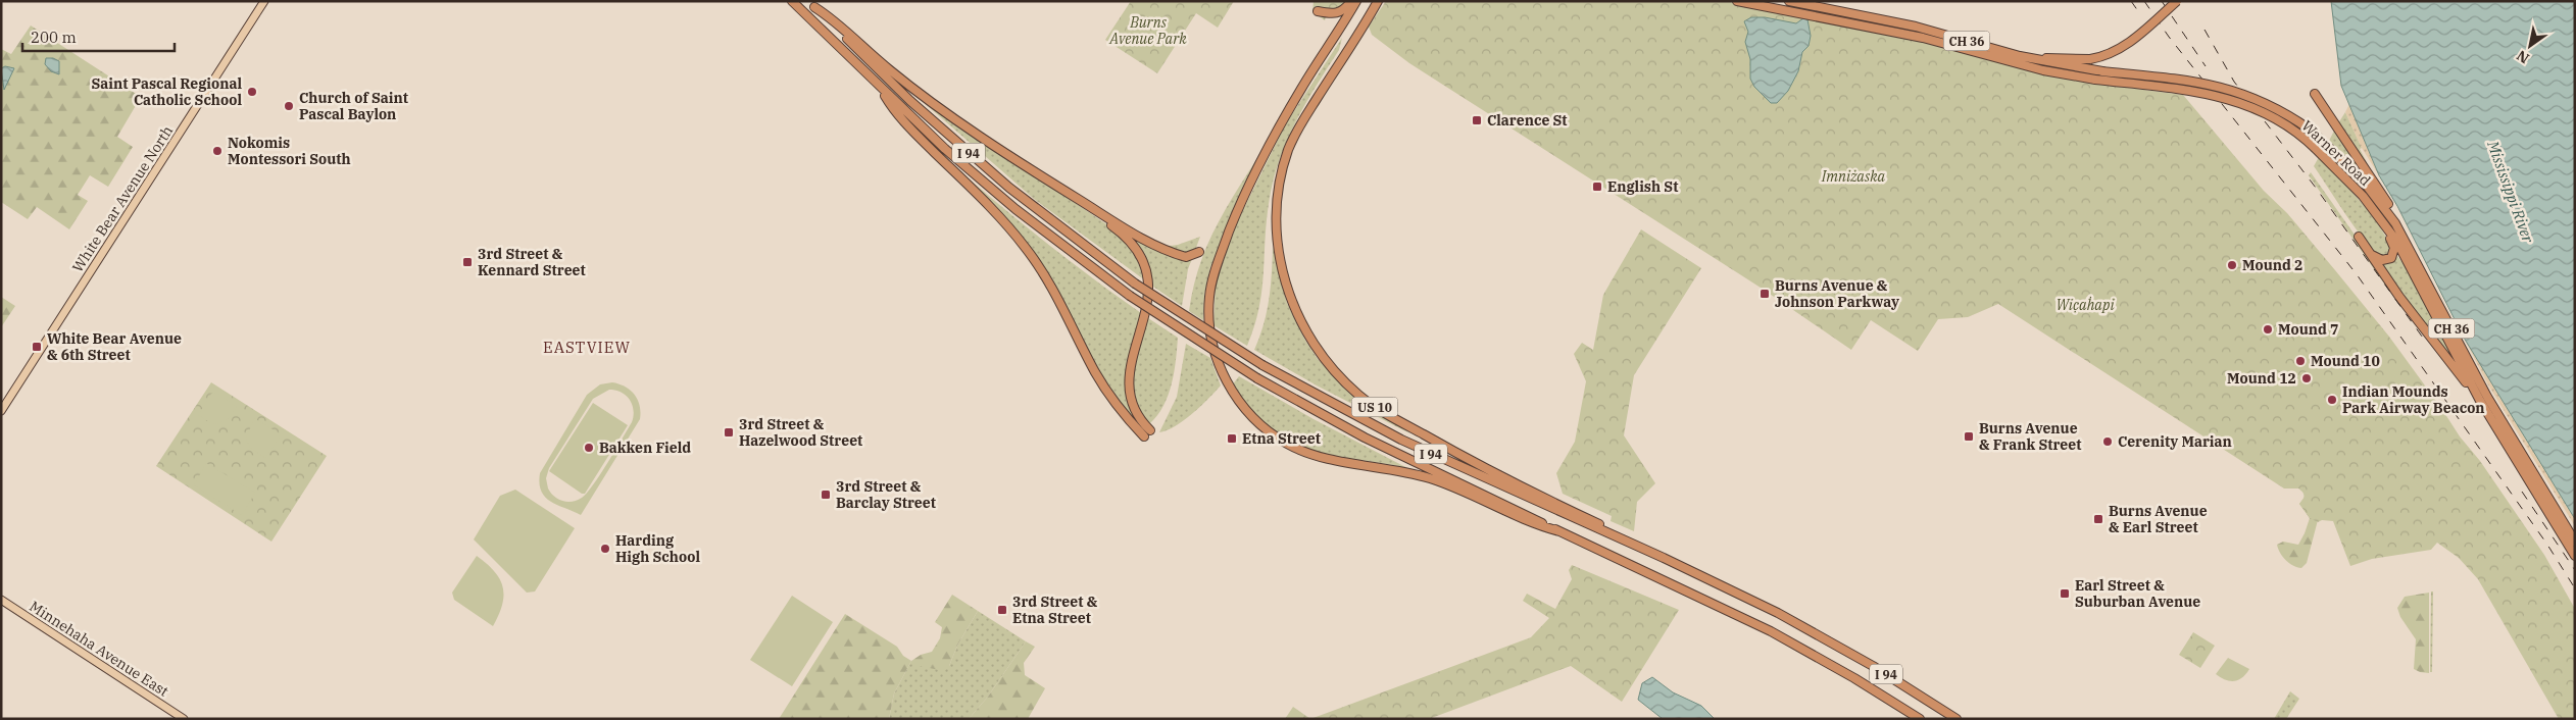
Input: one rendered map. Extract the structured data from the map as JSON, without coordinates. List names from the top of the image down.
{
  "streets": {
    "highway": [
      "CH 36",
      "I 94",
      "Warner Road",
      "US 10"
    ],
    "main road": ["White Bear Avenue North", "Minnehaha Avenue East"]
  },
  "crossings": [
    ["I 94", "US 10"]
  ],
  "districts": ["EASTVIEW"],
  "water": ["Mississippi River"],
  "parks": ["Burns Avenue Park", "Imniżaska", "Wic̣aḣapi"],
  "places": {
    "other": [
      "Saint Pascal Regional Catholic School",
      "Church of Saint Pascal Baylon",
      "Nokomis Montessori South",
      "Mound 2",
      "Mound 7",
      "Mound 10",
      "Mound 12",
      "Indian Mounds Park Airway Beacon",
      "Cerenity Marian",
      "Bakken Field",
      "Harding High School"
    ],
    "transit": [
      "Clarence St",
      "English St",
      "3rd Street & Kennard Street",
      "Burns Avenue & Johnson Parkway",
      "White Bear Avenue & 6th Street",
      "3rd Street & Hazelwood Street",
      "Burns Avenue & Frank Street",
      "Etna Street",
      "3rd Street & Barclay Street",
      "Burns Avenue & Earl Street",
      "Earl Street & Suburban Avenue",
      "3rd Street & Etna Street"
    ]
  },
  "scale_bar": "200 m",
  "north": "bottom left"
}
